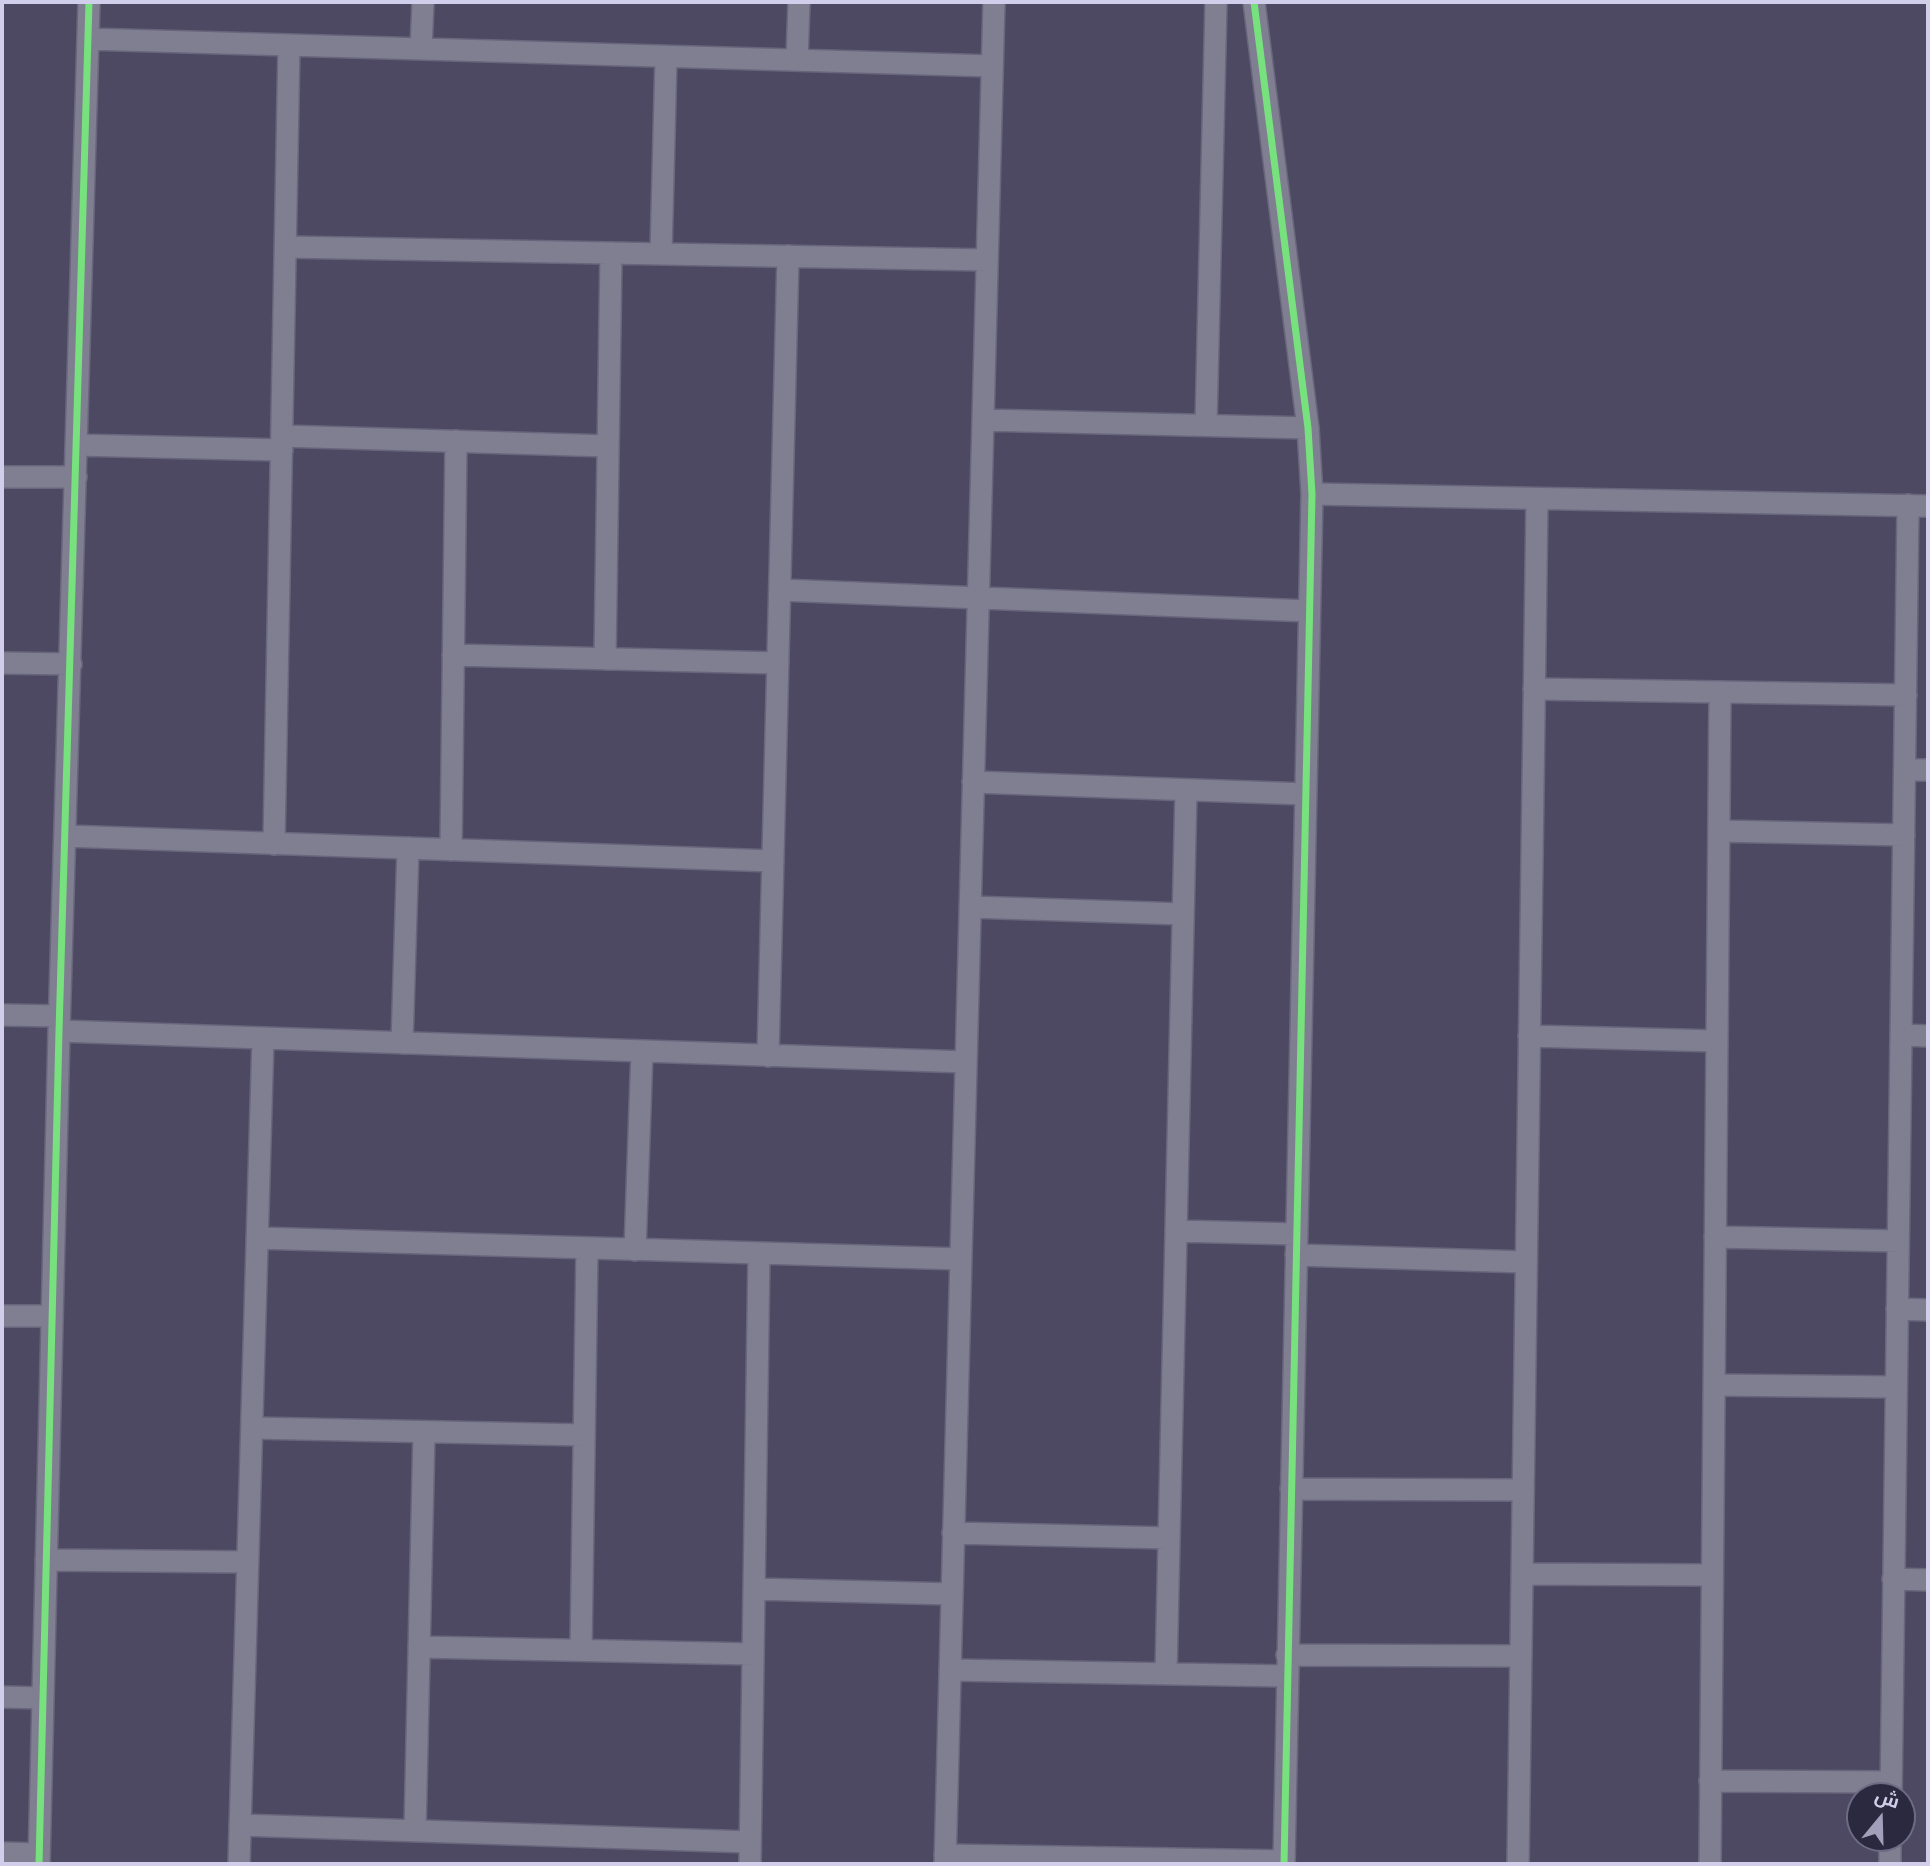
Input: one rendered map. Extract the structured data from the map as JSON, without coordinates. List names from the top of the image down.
{
  "north": "top"
}
